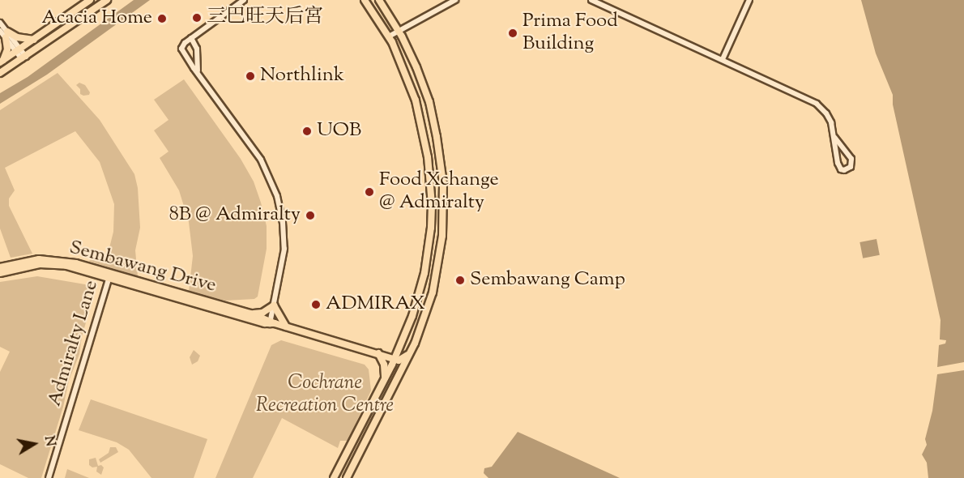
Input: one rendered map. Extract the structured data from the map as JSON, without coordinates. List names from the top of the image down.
{
  "streets": {
    "main road": ["Sembawang Drive"],
    "street": ["Admiralty Lane"]
  },
  "crossings": [
    ["Sembawang Drive", "Admiralty Lane"]
  ],
  "parks": ["Cochrane Recreation Centre"],
  "places": [
    "三巴旺天后宮",
    "Acacia Home",
    "Prima Food Building",
    "Northlink",
    "UOB",
    "Food Xchange @ Admiralty",
    "8B @ Admiralty",
    "Sembawang Camp",
    "ADMIRAX"
  ],
  "north": "right"
}
